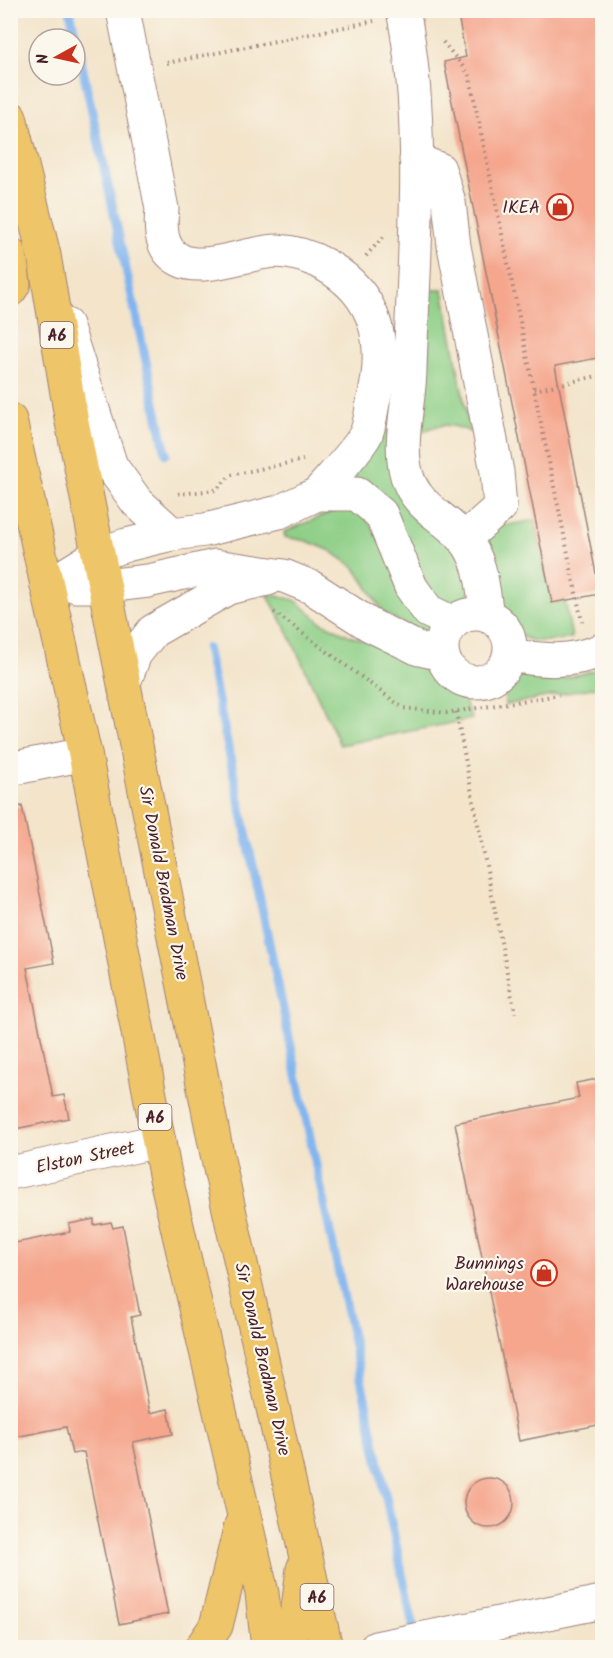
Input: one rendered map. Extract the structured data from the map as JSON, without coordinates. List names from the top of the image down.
{
  "streets": {
    "main road": ["A6", "Sir Donald Bradman Drive"],
    "street": ["Elston Street"]
  },
  "crossings": [
    ["A6", "Elston Street"]
  ],
  "places": {
    "shop": ["IKEA", "Bunnings Warehouse"]
  },
  "north": "left"
}
